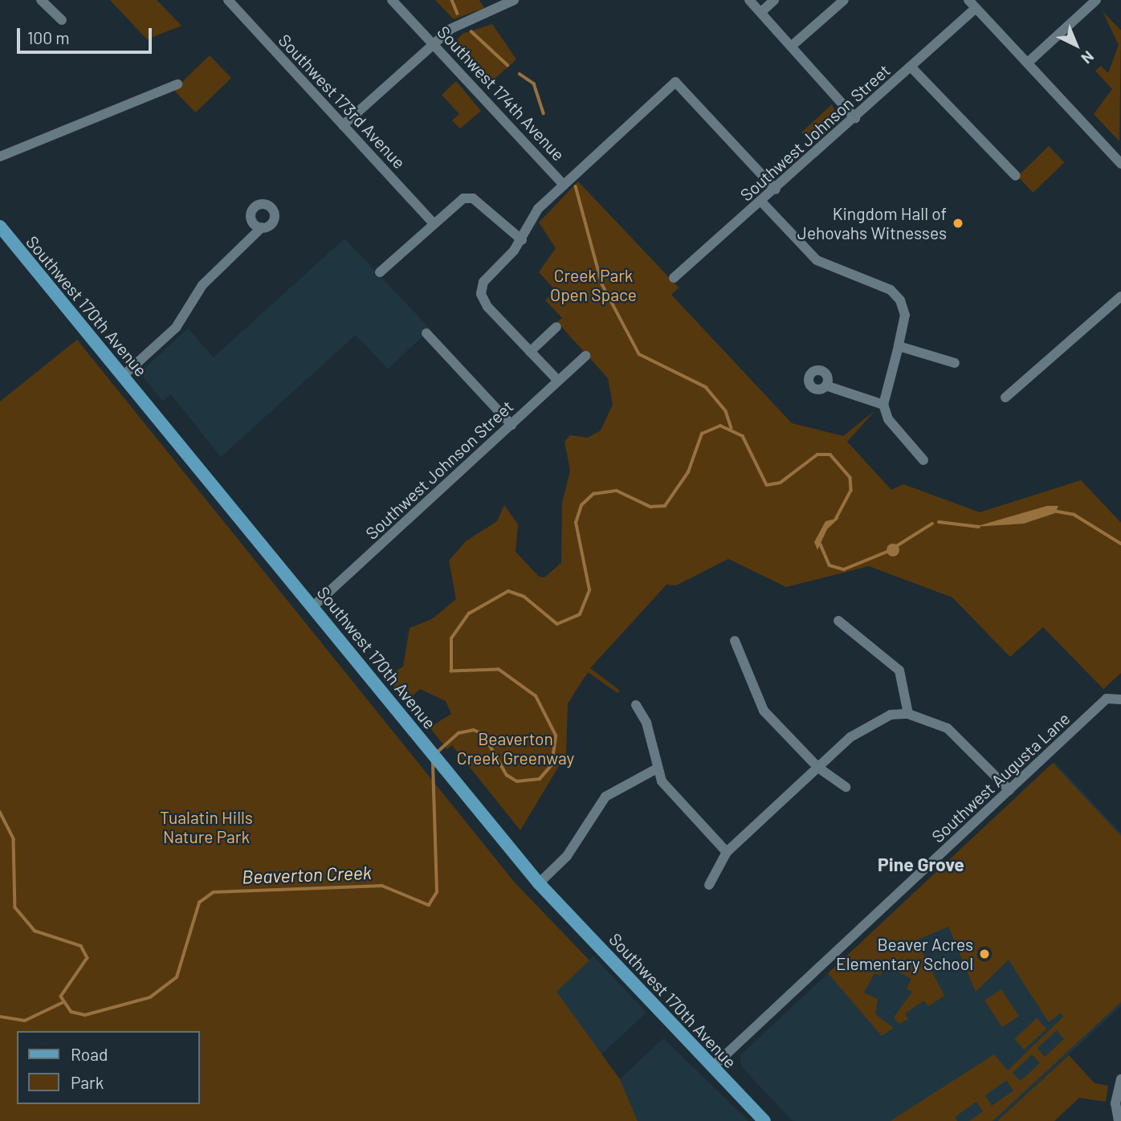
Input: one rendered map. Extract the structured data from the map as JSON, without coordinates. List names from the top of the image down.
{
  "streets": {
    "main road": ["Southwest 170th Avenue"],
    "street": [
      "Southwest 174th Avenue",
      "Southwest 173rd Avenue",
      "Southwest Johnson Street",
      "Southwest Augusta Lane"
    ]
  },
  "crossings": [
    ["Southwest Johnson Street", "Southwest 170th Avenue"],
    ["Southwest 170th Avenue", "Southwest Augusta Lane"]
  ],
  "districts": ["Pine Grove"],
  "water": ["Beaverton Creek"],
  "parks": ["Creek Park Open Space", "Beaverton Creek Greenway", "Tualatin Hills Nature Park"],
  "places": ["Kingdom Hall of Jehovahs Witnesses", "Beaver Acres Elementary School"],
  "legend": ["Road", "Park"],
  "scale_bar": "100 m",
  "north": "bottom right"
}
